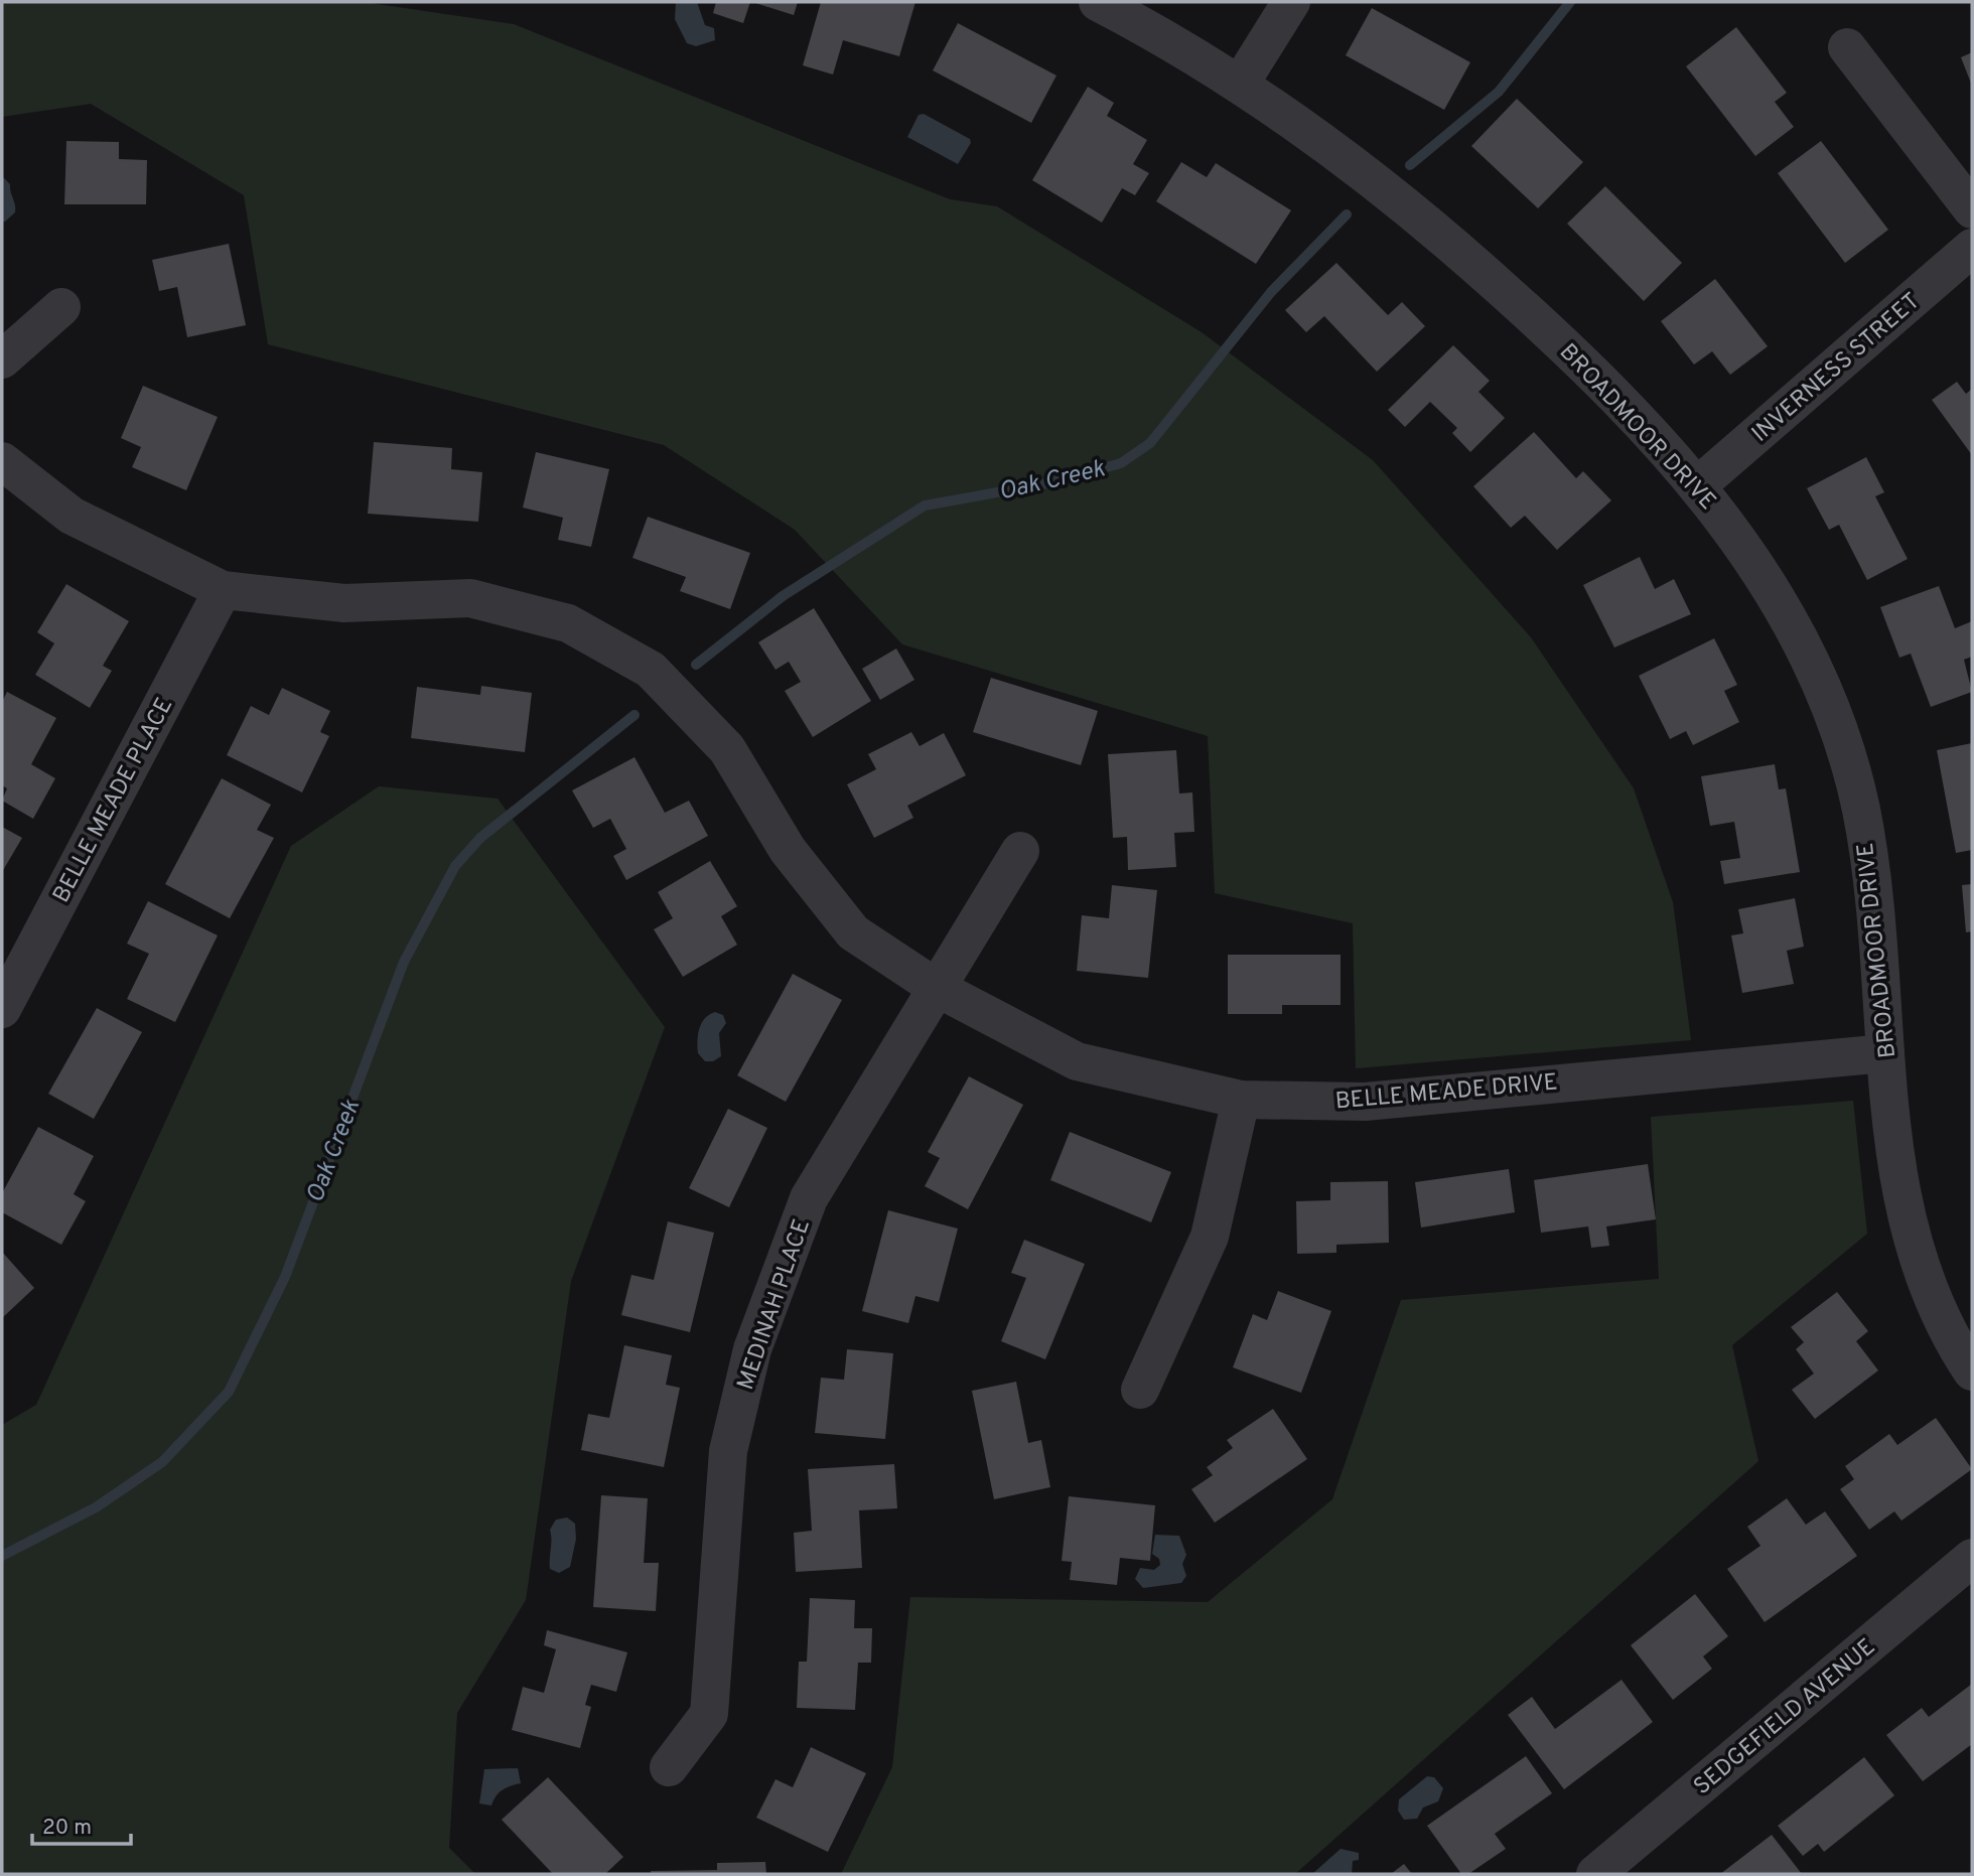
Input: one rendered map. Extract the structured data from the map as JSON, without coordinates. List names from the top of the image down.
{
  "streets": {
    "street": [
      "INVERNESS STREET",
      "BROADMOOR DRIVE",
      "BELLE MEADE PLACE",
      "BELLE MEADE DRIVE",
      "MEDINAH PLACE",
      "SEDGEFIELD AVENUE"
    ]
  },
  "crossings": [
    ["INVERNESS STREET", "BROADMOOR DRIVE"],
    ["BROADMOOR DRIVE", "BELLE MEADE DRIVE"],
    ["BELLE MEADE PLACE", "BELLE MEADE DRIVE"],
    ["BELLE MEADE DRIVE", "MEDINAH PLACE"]
  ],
  "water": ["Oak Creek"],
  "scale_bar": "20 m"
}
